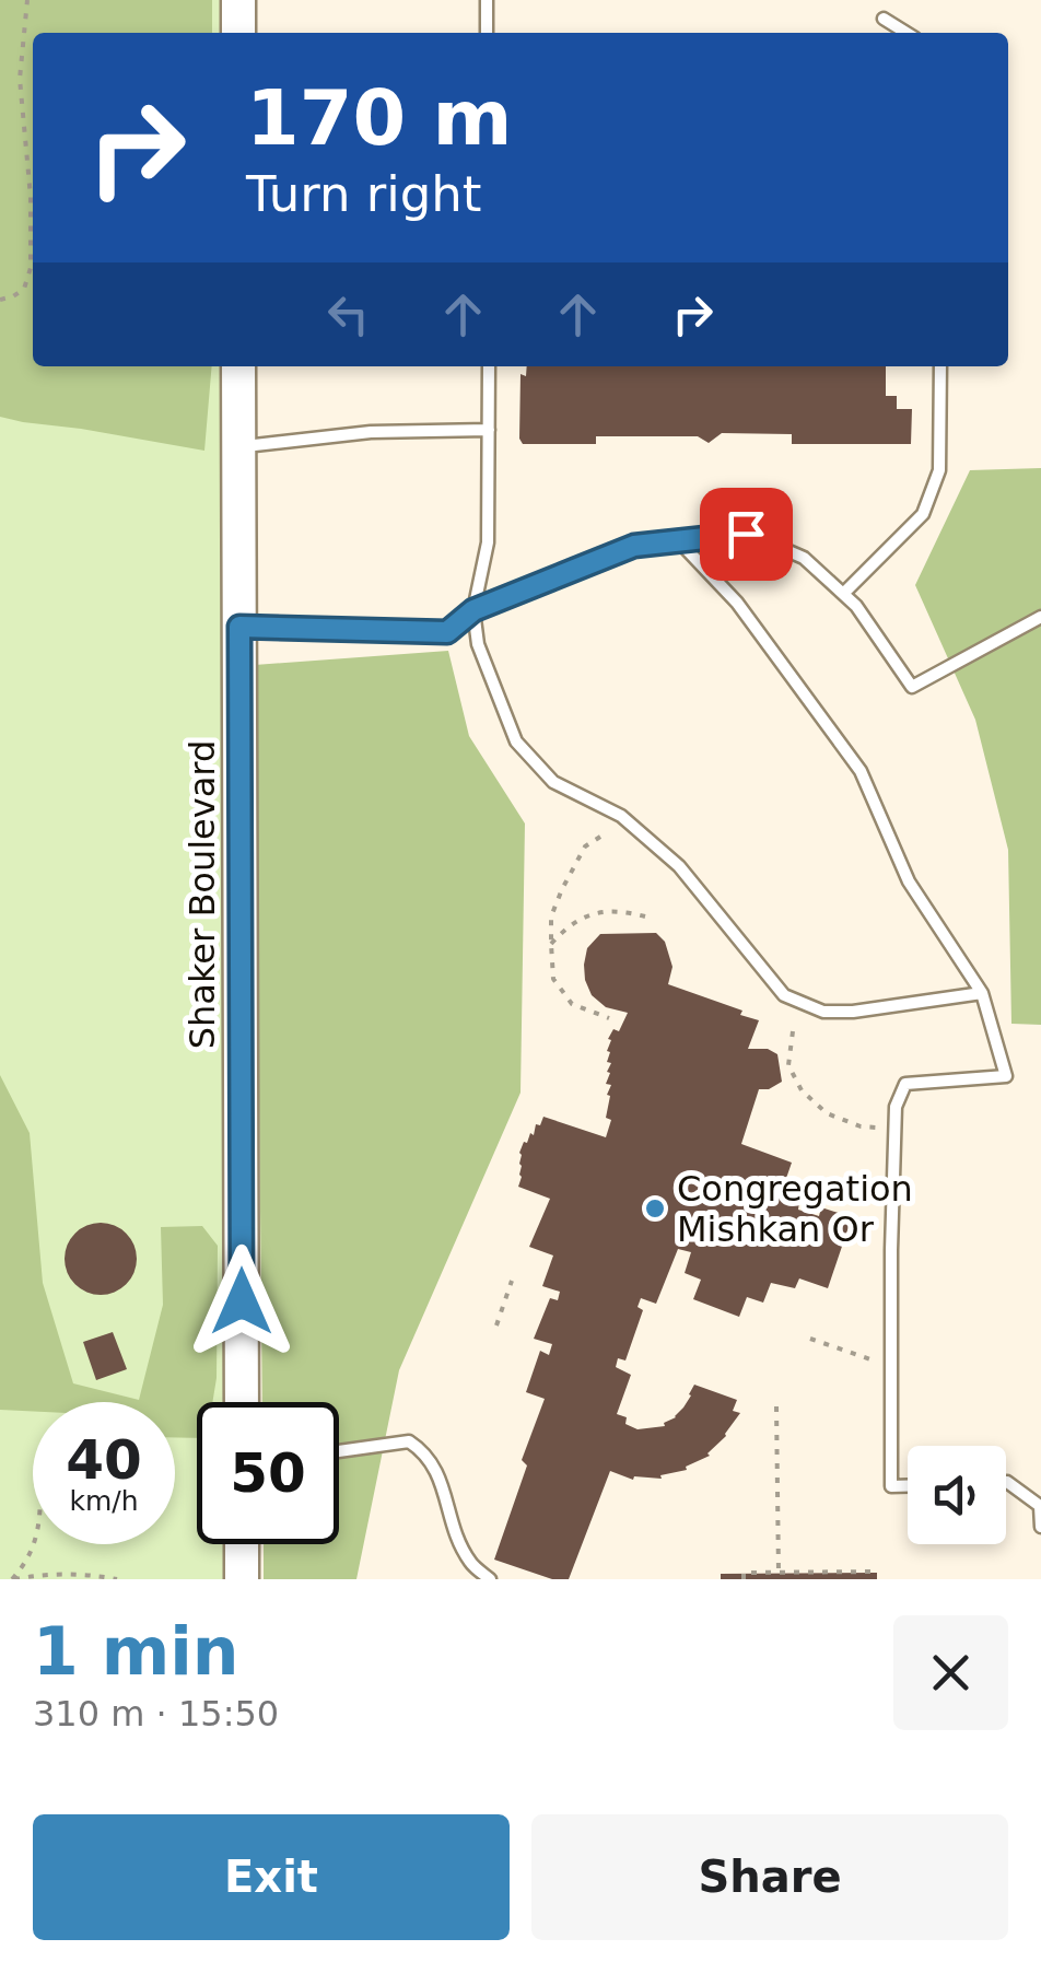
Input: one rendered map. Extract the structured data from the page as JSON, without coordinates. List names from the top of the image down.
{
  "streets": {
    "main road": ["Shaker Boulevard"]
  },
  "places": ["Congregation Mishkan Or"],
  "page": {
    "turn": ["170 m", "Turn right"],
    "speed": "40 km/h",
    "limit": "50",
    "heading": ["1 min", "310 m · 15:50"],
    "buttons": ["Exit", "Share"]
  }
}
